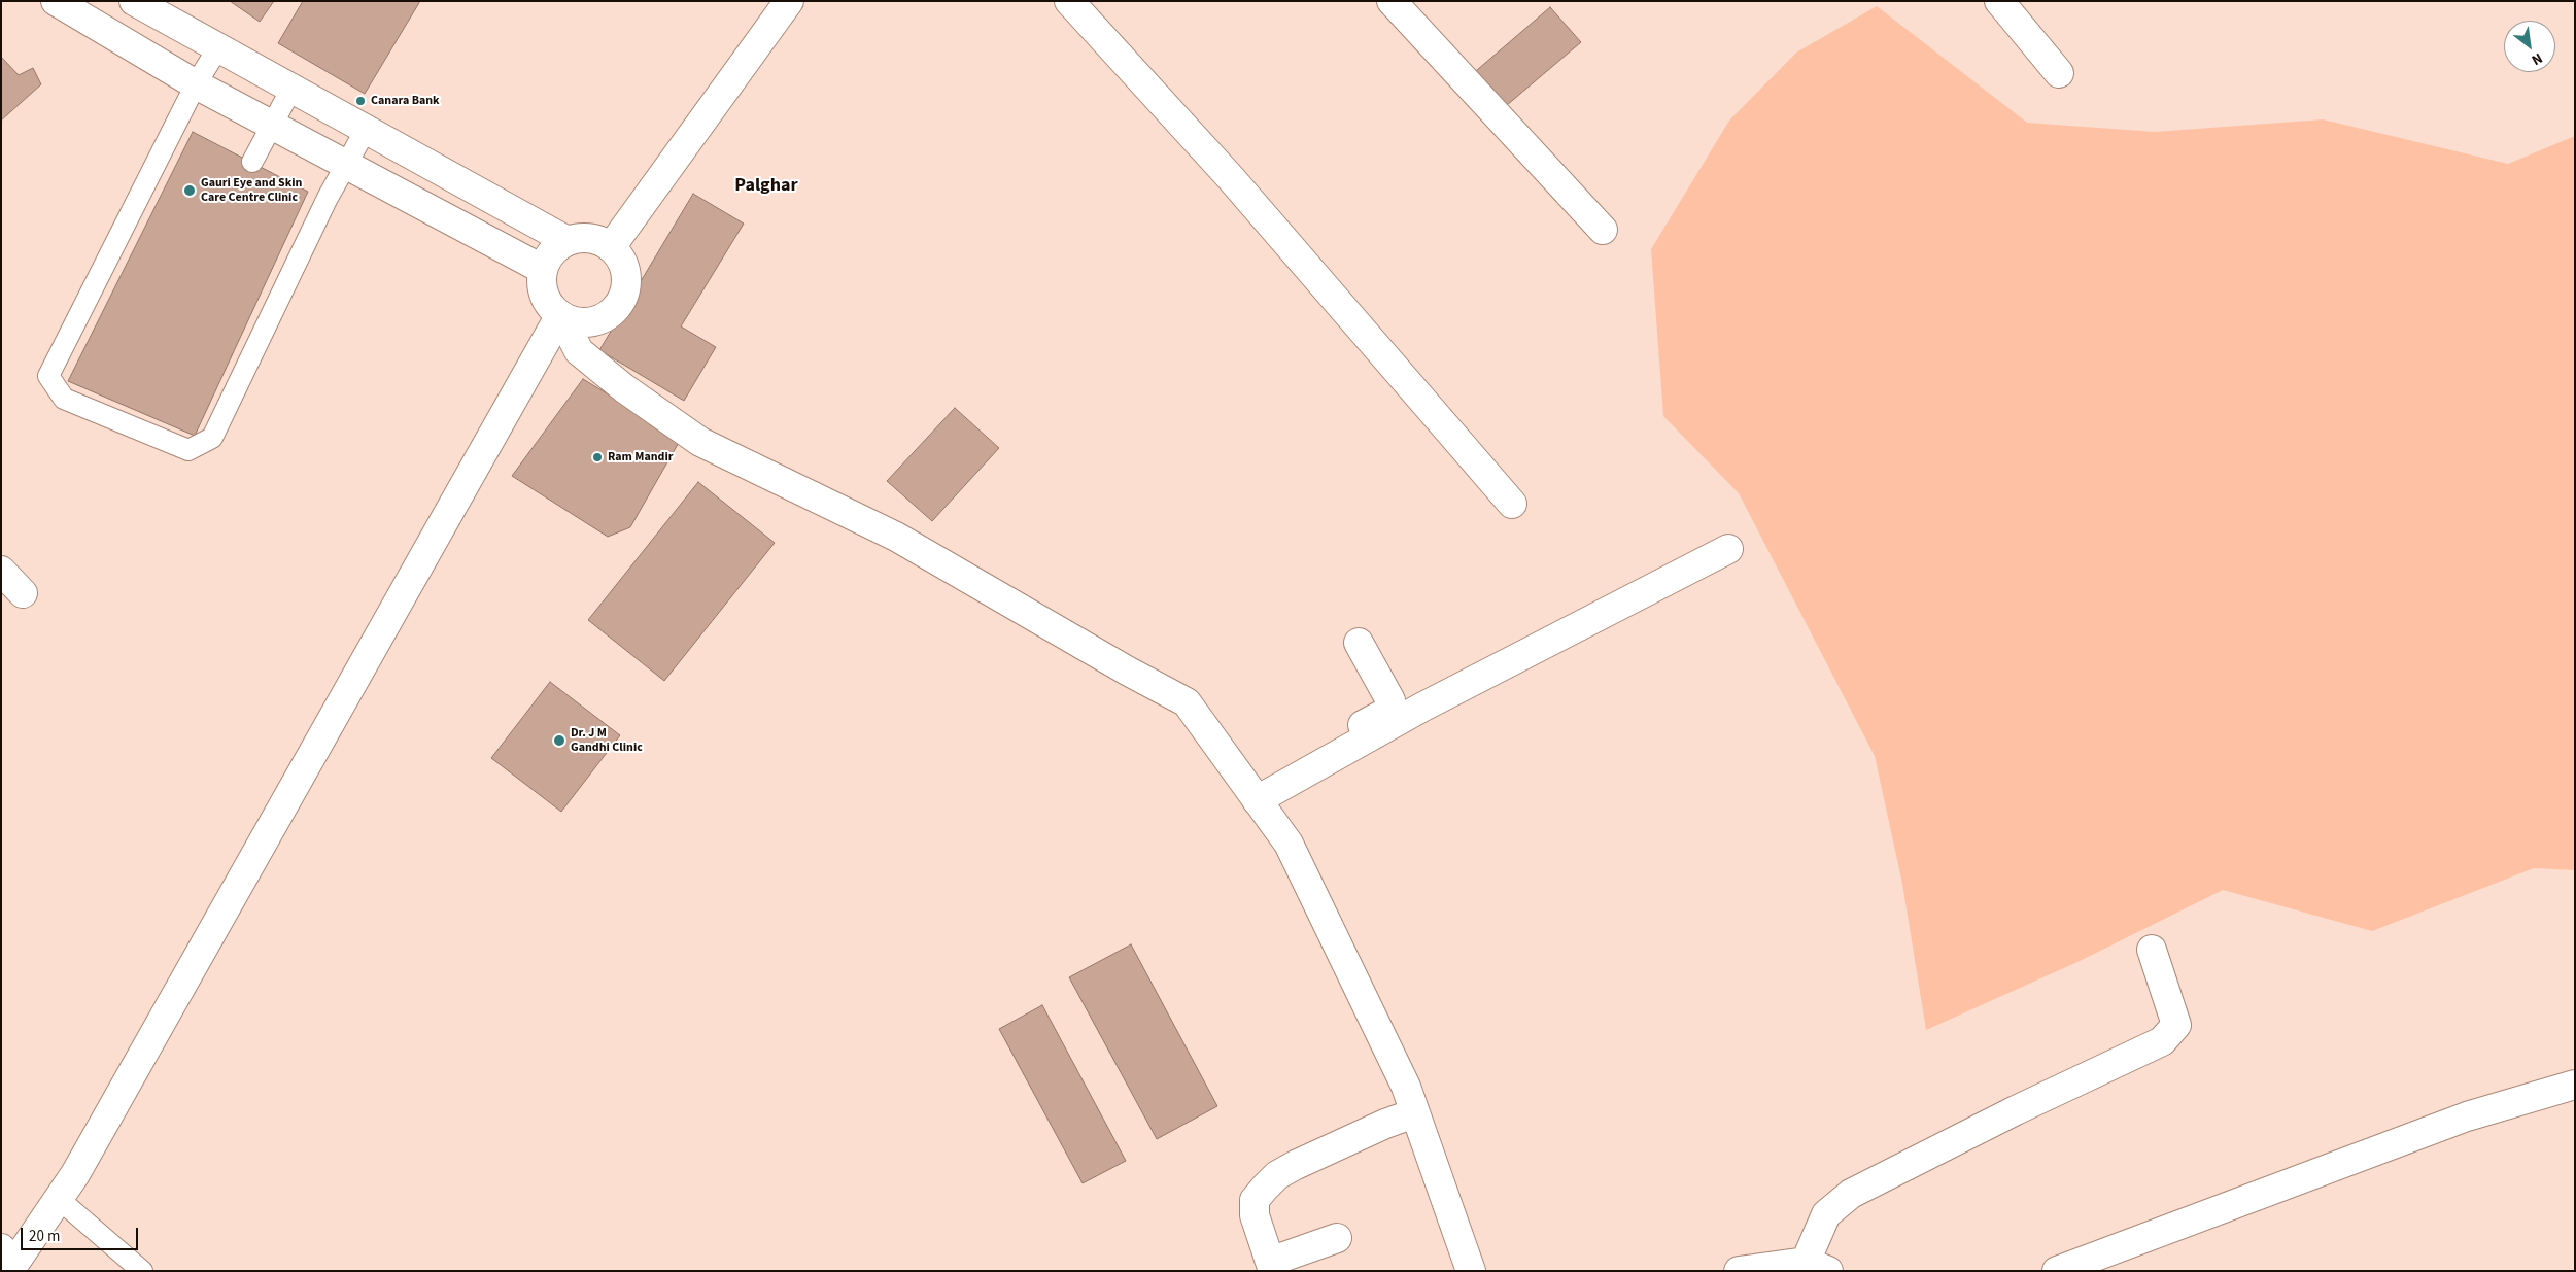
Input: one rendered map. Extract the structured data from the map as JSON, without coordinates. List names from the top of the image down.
{
  "districts": ["Palghar"],
  "places": [
    "Canara Bank",
    "Gauri Eye and Skin Care Centre Clinic",
    "Ram Mandir",
    "Dr. J M Gandhi Clinic"
  ],
  "scale_bar": "20 m",
  "north": "bottom right"
}
